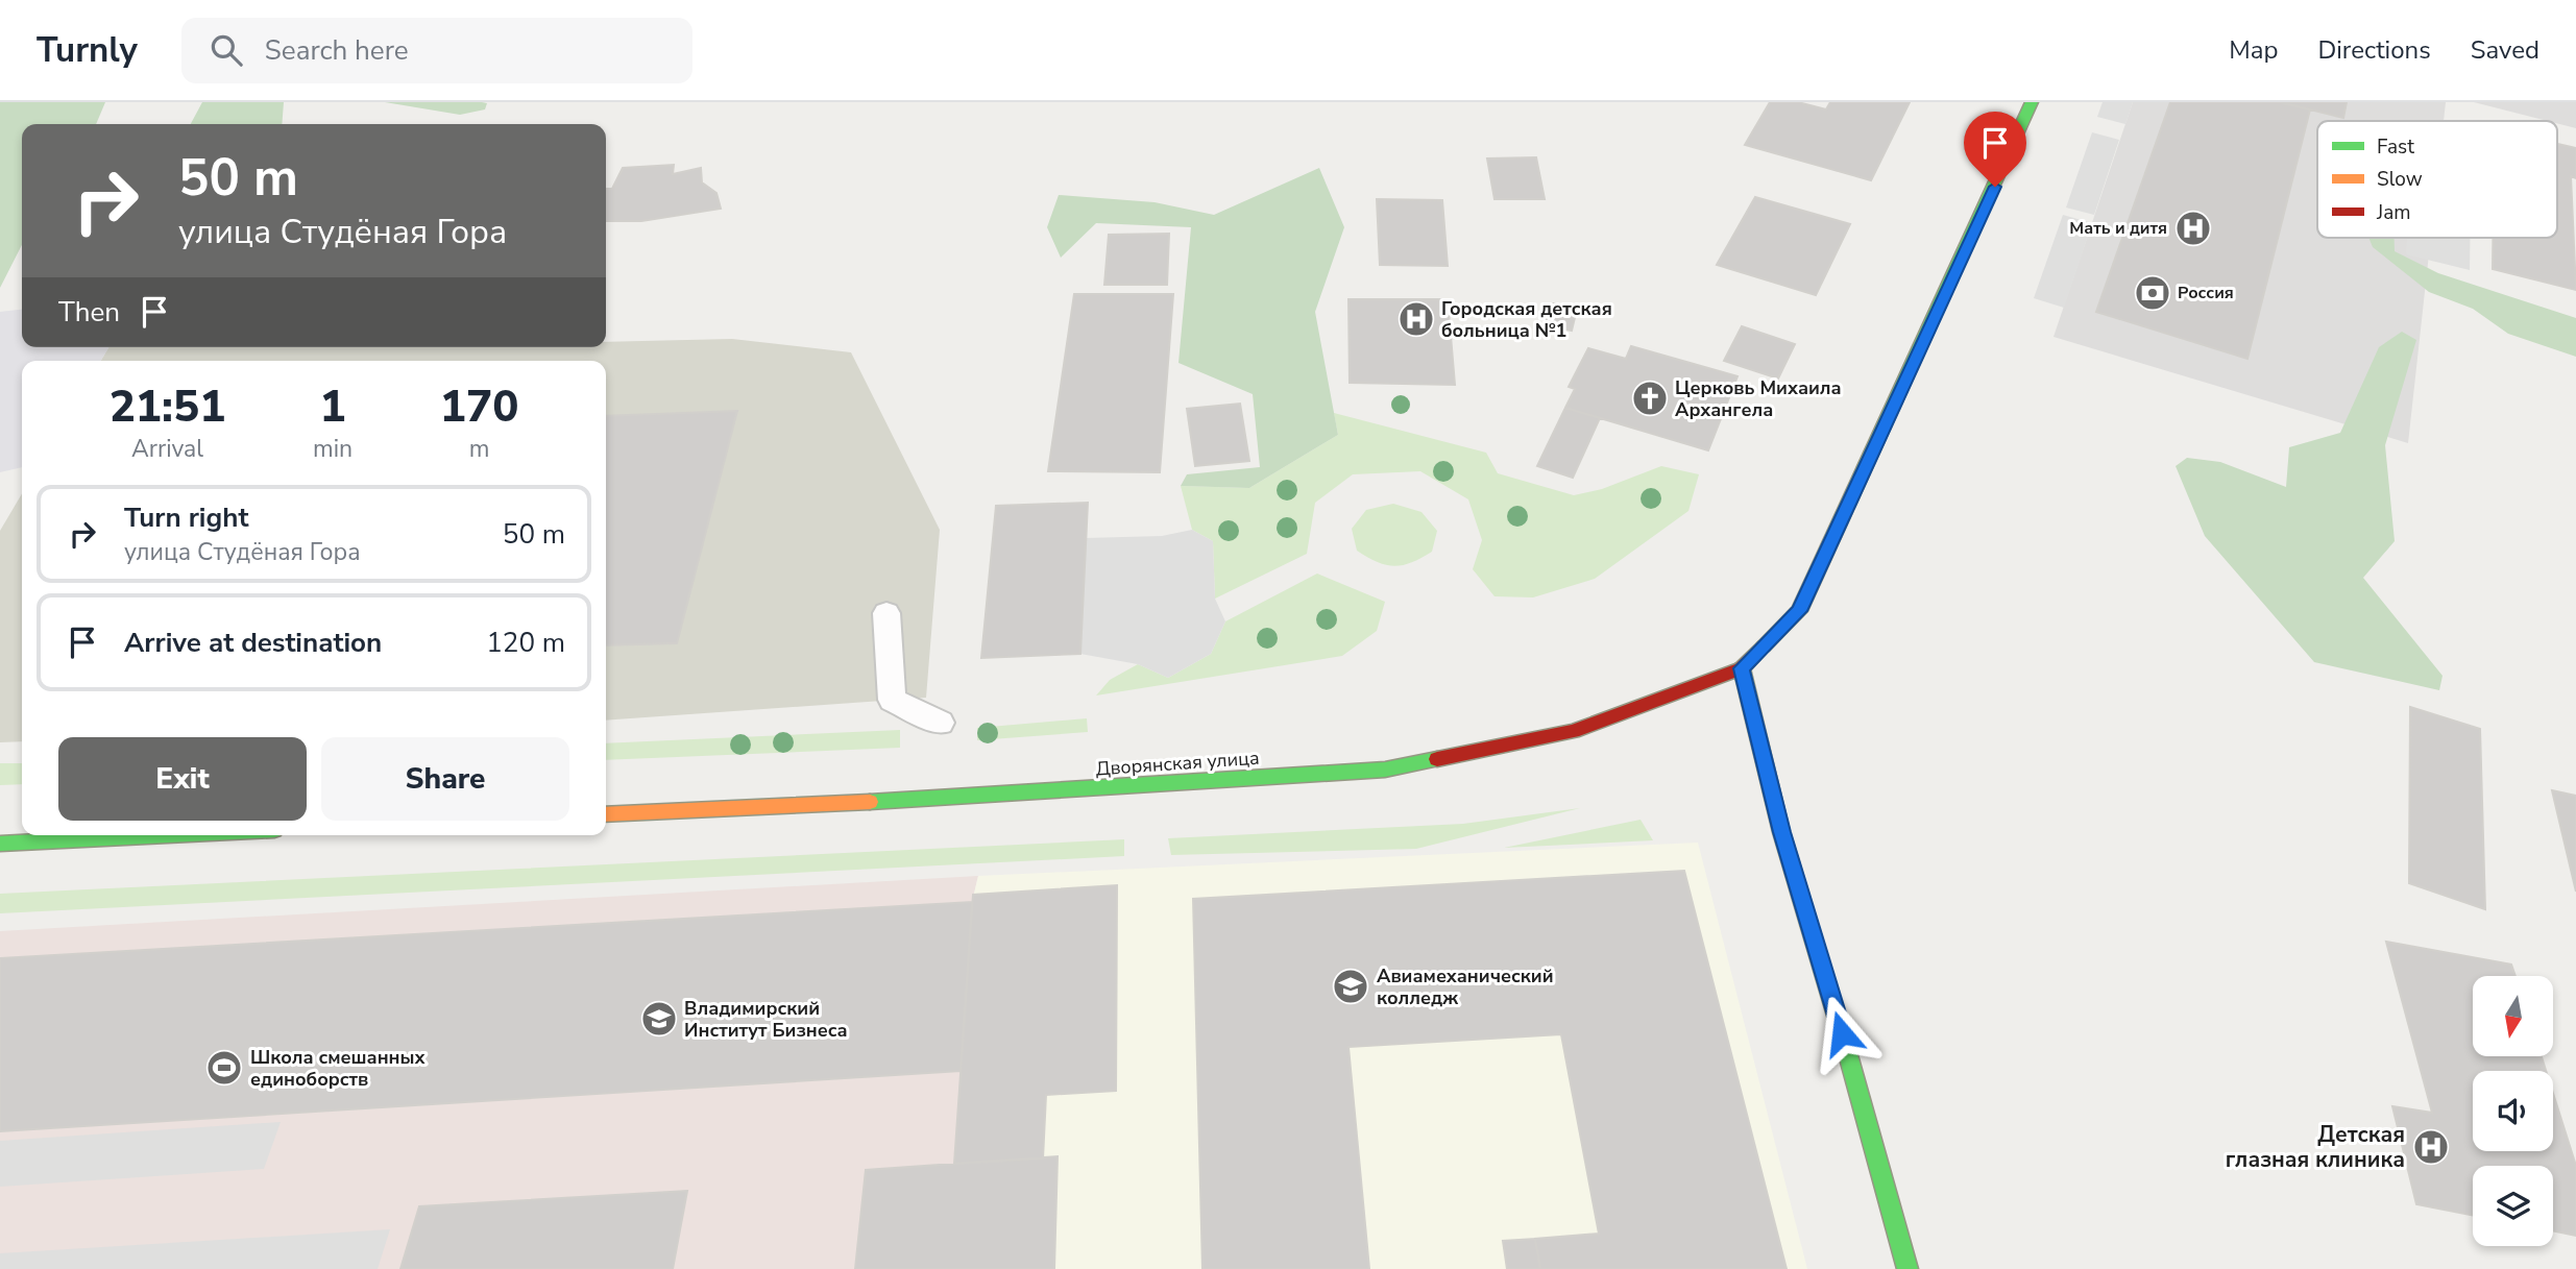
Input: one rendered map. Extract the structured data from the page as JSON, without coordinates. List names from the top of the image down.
{
  "streets": {
    "main road": ["Дворянская улица"]
  },
  "places": {
    "hospital": ["Мать и дитя", "Городская детская больница №1", "Детская глазная клиника"],
    "bank": ["Россия"],
    "church": ["Церковь Михаила Архангела"],
    "school or university": ["Авиамеханический колледж", "Владимирский Институт Бизнеса"],
    "sports": ["Школа смешанных единоборств"]
  },
  "legend": ["Fast", "Slow", "Jam"],
  "north": "bottom",
  "page": {
    "header": "Turnly",
    "search": "Search here",
    "nav": ["Map", "Directions", "Saved"],
    "turn": ["50 m", "улица Студёная Гора"],
    "then": "Then",
    "eta": [
      "21:51",
      "Arrival",
      "1",
      "min",
      "170",
      "m"
    ],
    "list": [
      {
        "name": "Turn right",
        "note": "улица Студёная Гора",
        "value": "50 m"
      },
      {
        "name": "Arrive at destination",
        "value": "120 m"
      }
    ],
    "buttons": ["Exit", "Share"]
  }
}
